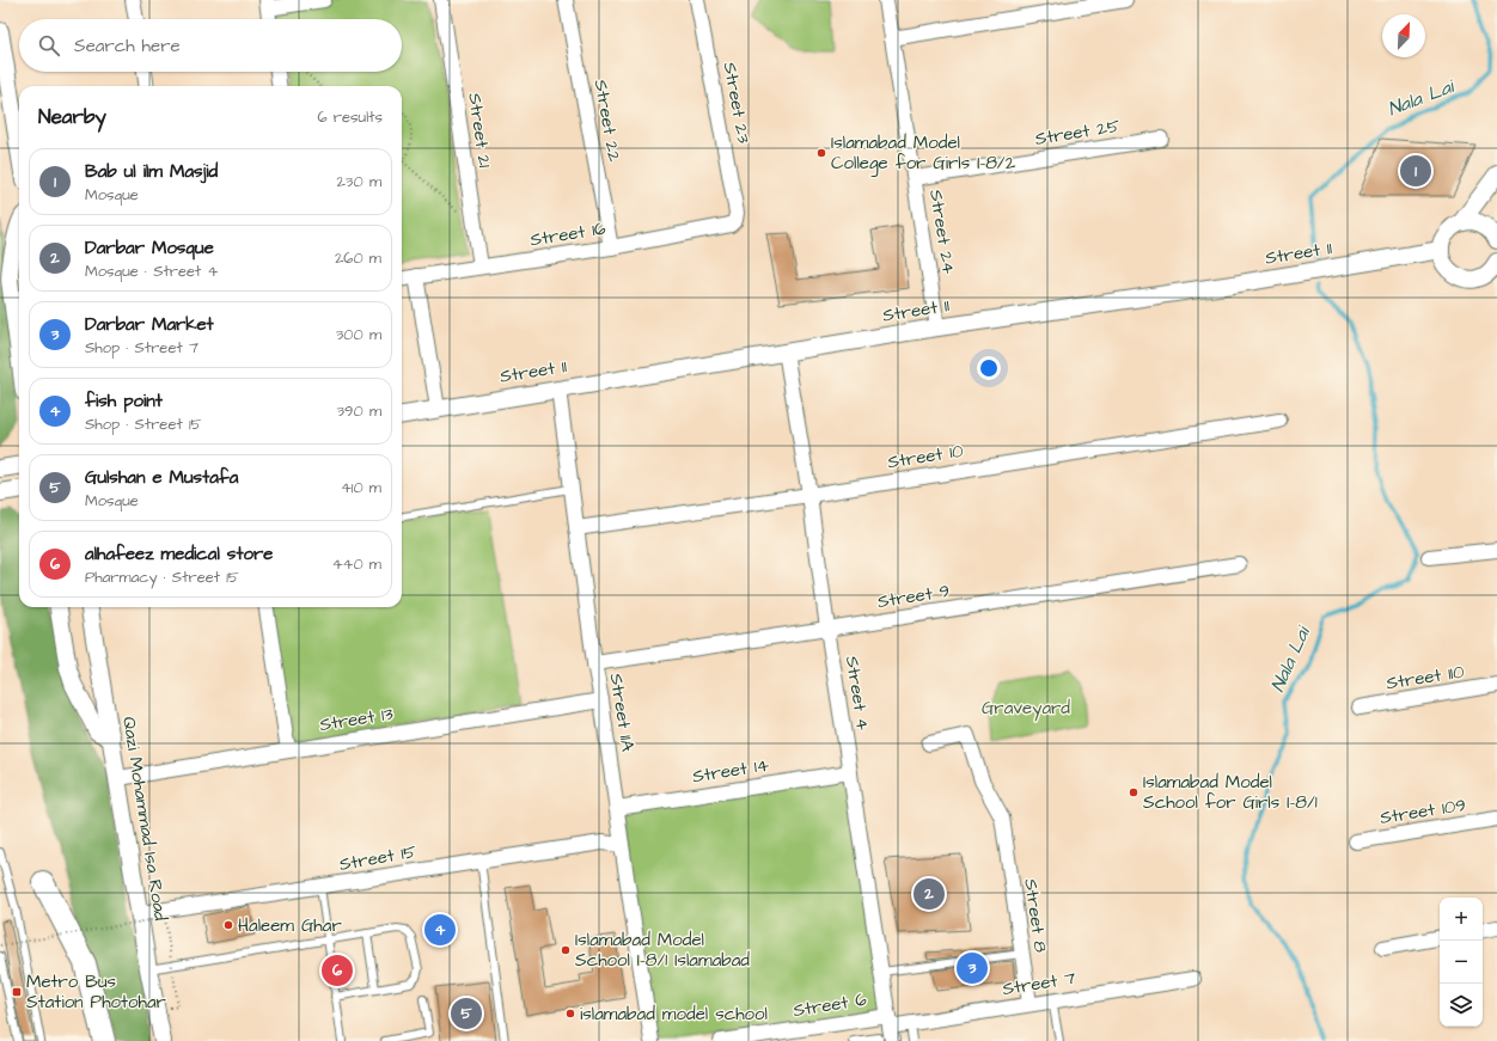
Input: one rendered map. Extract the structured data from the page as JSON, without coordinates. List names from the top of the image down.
{
  "streets": {
    "street": [
      "Street 23",
      "Street 22",
      "Street 21",
      "Street 25",
      "Street 24",
      "Street 16",
      "Street 11",
      "Street 10",
      "Street 9",
      "Street 110",
      "Street 4",
      "Street 11A",
      "Street 13",
      "Street 14",
      "Street 109",
      "Qazi Mohammad Isa Road",
      "Street 15",
      "Street 8",
      "Street 7",
      "Street 6"
    ]
  },
  "crossings": [
    ["Street 23", "Street 16"],
    ["Street 22", "Street 16"],
    ["Street 21", "Street 16"],
    ["Street 25", "Street 24"],
    ["Street 24", "Street 11"],
    ["Street 11", "Street 4"],
    ["Street 11", "Street 11A"],
    ["Street 10", "Street 4"],
    ["Street 10", "Street 11A"],
    ["Street 9", "Street 4"],
    ["Street 9", "Street 11A"],
    ["Street 4", "Street 14"],
    ["Street 4", "Street 7"],
    ["Street 4", "Street 6"],
    ["Street 11A", "Street 13"],
    ["Street 11A", "Street 14"],
    ["Street 11A", "Street 15"],
    ["Street 13", "Qazi Mohammad Isa Road"],
    ["Qazi Mohammad Isa Road", "Street 15"],
    ["Street 8", "Street 7"],
    ["Street 7", "Street 6"]
  ],
  "water": ["Nala Lai"],
  "parks": ["Graveyard"],
  "places": {
    "other": [
      "Islamabad Model College for Girls I-8/2",
      "Islamabad Model School for Girls I-8/1",
      "Haleem Ghar",
      "Islamabad Model School I-8/1 Islamabad",
      "islamabad model school"
    ],
    "transit": ["Metro Bus Station Photohar"]
  },
  "north": "top right",
  "page": {
    "search": "Search here",
    "heading": ["Nearby", "6 results"],
    "list": [
      {
        "mark": "1",
        "name": "Bab ul ilm Masjid",
        "note": "Mosque",
        "value": "230 m"
      },
      {
        "mark": "2",
        "name": "Darbar Mosque",
        "note": "Mosque · Street 4",
        "value": "260 m"
      },
      {
        "mark": "3",
        "name": "Darbar Market",
        "note": "Shop · Street 7",
        "value": "300 m"
      },
      {
        "mark": "4",
        "name": "fish point",
        "note": "Shop · Street 15",
        "value": "390 m"
      },
      {
        "mark": "5",
        "name": "Gulshan e Mustafa",
        "note": "Mosque",
        "value": "410 m"
      },
      {
        "mark": "6",
        "name": "alhafeez medical store",
        "note": "Pharmacy · Street 15",
        "value": "440 m"
      }
    ],
    "pins": [
      "1",
      "2",
      "4",
      "3",
      "6",
      "5"
    ],
    "map_buttons": ["+", "−"]
  }
}
